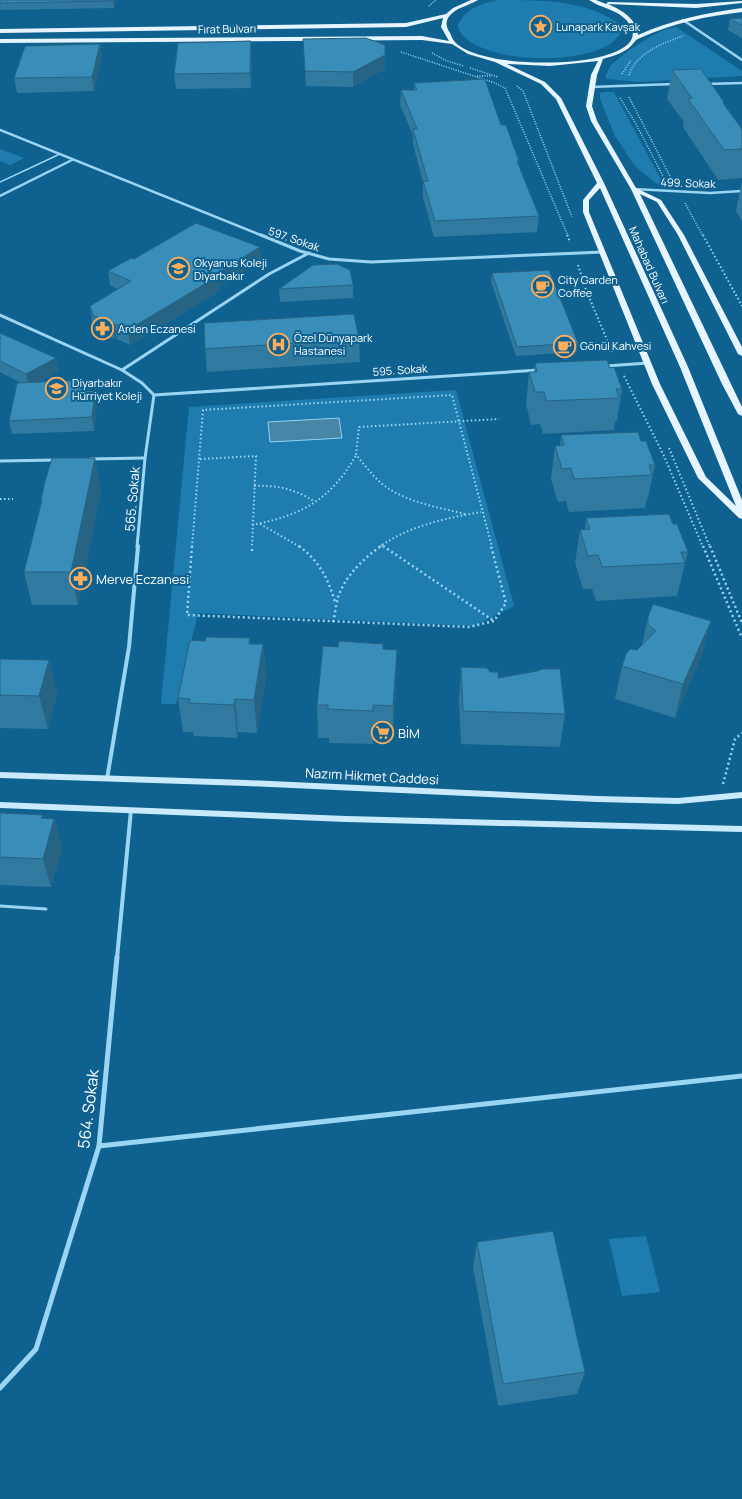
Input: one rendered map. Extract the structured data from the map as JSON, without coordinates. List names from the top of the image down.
{
  "streets": {
    "main road": ["Fırat Bulvarı", "Mahabad Bulvarı", "Nazım Hikmet Caddesi"],
    "street": [
      "499. Sokak",
      "597. Sokak",
      "595. Sokak",
      "565. Sokak",
      "564. Sokak"
    ]
  },
  "crossings": [
    ["499. Sokak", "Mahabad Bulvarı"],
    ["595. Sokak", "565. Sokak"],
    ["565. Sokak", "Nazım Hikmet Caddesi"]
  ],
  "places": {
    "place": ["Lunapark Kavşak"],
    "school or university": ["Okyanus Koleji Diyarbakır", "Diyarbakır Hürriyet Koleji"],
    "cafe": ["City Garden Coffee", "Gönül Kahvesi"],
    "pharmacy": ["Arden Eczanesi", "Merve Eczanesi"],
    "hospital": ["Özel Dünyapark Hastanesi"],
    "supermarket": ["BİM"]
  }
}
